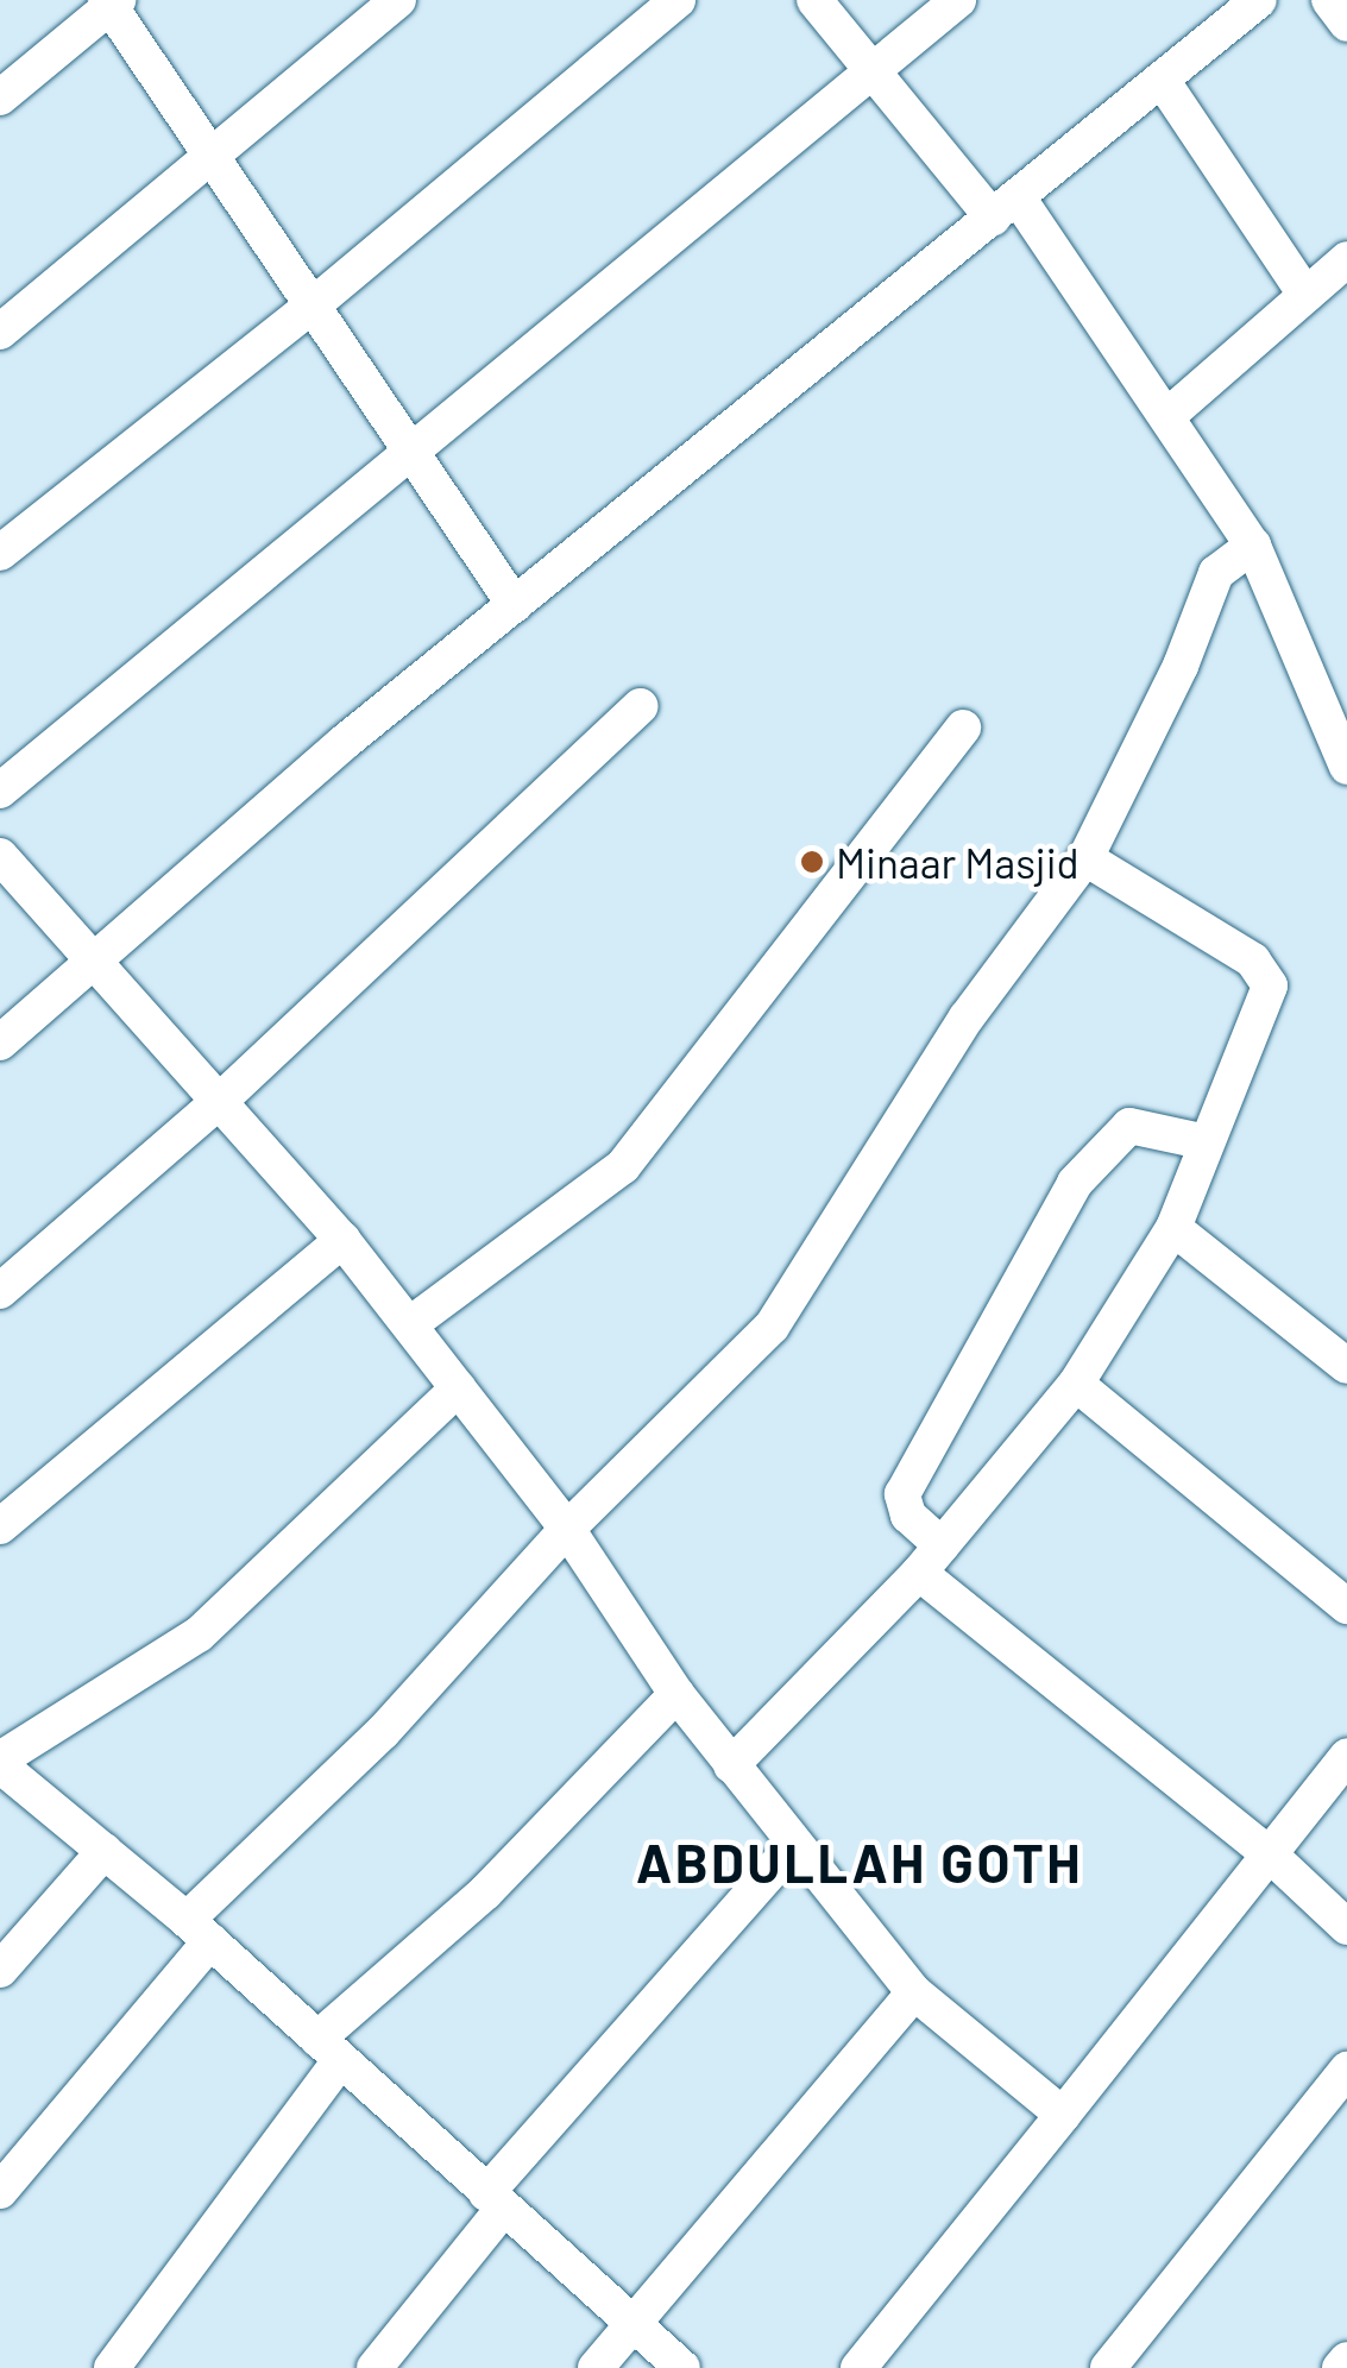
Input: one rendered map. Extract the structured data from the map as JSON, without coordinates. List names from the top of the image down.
{
  "districts": ["ABDULLAH GOTH"],
  "places": ["Minaar Masjid"]
}
